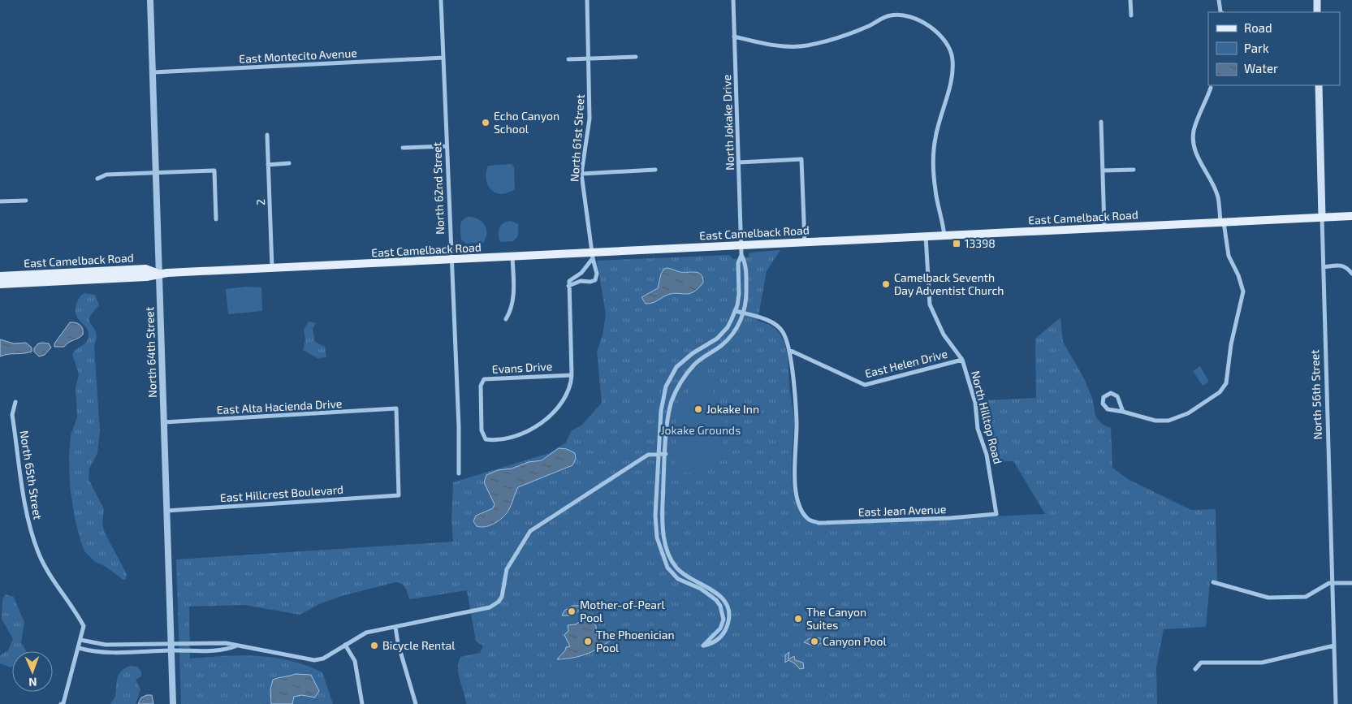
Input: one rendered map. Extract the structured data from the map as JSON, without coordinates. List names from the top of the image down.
{
  "streets": {
    "main road": ["East Camelback Road", "North 56th Street"],
    "street": [
      "East Montecito Avenue",
      "North Jokake Drive",
      "North 61st Street",
      "North 62nd Street",
      "2",
      "North 64th Street",
      "East Helen Drive",
      "Evans Drive",
      "East Alta Hacienda Drive",
      "North Hilltop Road",
      "North 65th Street",
      "East Hillcrest Boulevard",
      "East Jean Avenue"
    ]
  },
  "crossings": [
    ["East Montecito Avenue", "North 62nd Street"],
    ["East Montecito Avenue", "North 64th Street"],
    ["North Jokake Drive", "East Camelback Road"],
    ["North 61st Street", "East Camelback Road"],
    ["North 62nd Street", "East Camelback Road"],
    ["2", "East Camelback Road"],
    ["East Camelback Road", "North 64th Street"],
    ["East Camelback Road", "North 56th Street"],
    ["East Camelback Road", "North Hilltop Road"],
    ["North 64th Street", "East Alta Hacienda Drive"],
    ["North 64th Street", "East Hillcrest Boulevard"],
    ["East Helen Drive", "North Hilltop Road"],
    ["East Helen Drive", "East Jean Avenue"],
    ["East Alta Hacienda Drive", "East Hillcrest Boulevard"],
    ["North Hilltop Road", "East Jean Avenue"]
  ],
  "parks": ["Jokake Grounds"],
  "places": {
    "other": [
      "Echo Canyon School",
      "Camelback Seventh Day Adventist Church",
      "Jokake Inn",
      "Mother-of-Pearl Pool",
      "The Canyon Suites",
      "The Phoenician Pool",
      "Canyon Pool",
      "Bicycle Rental"
    ],
    "transit": ["13398"]
  },
  "legend": ["Road", "Park", "Water"],
  "north": "bottom"
}
